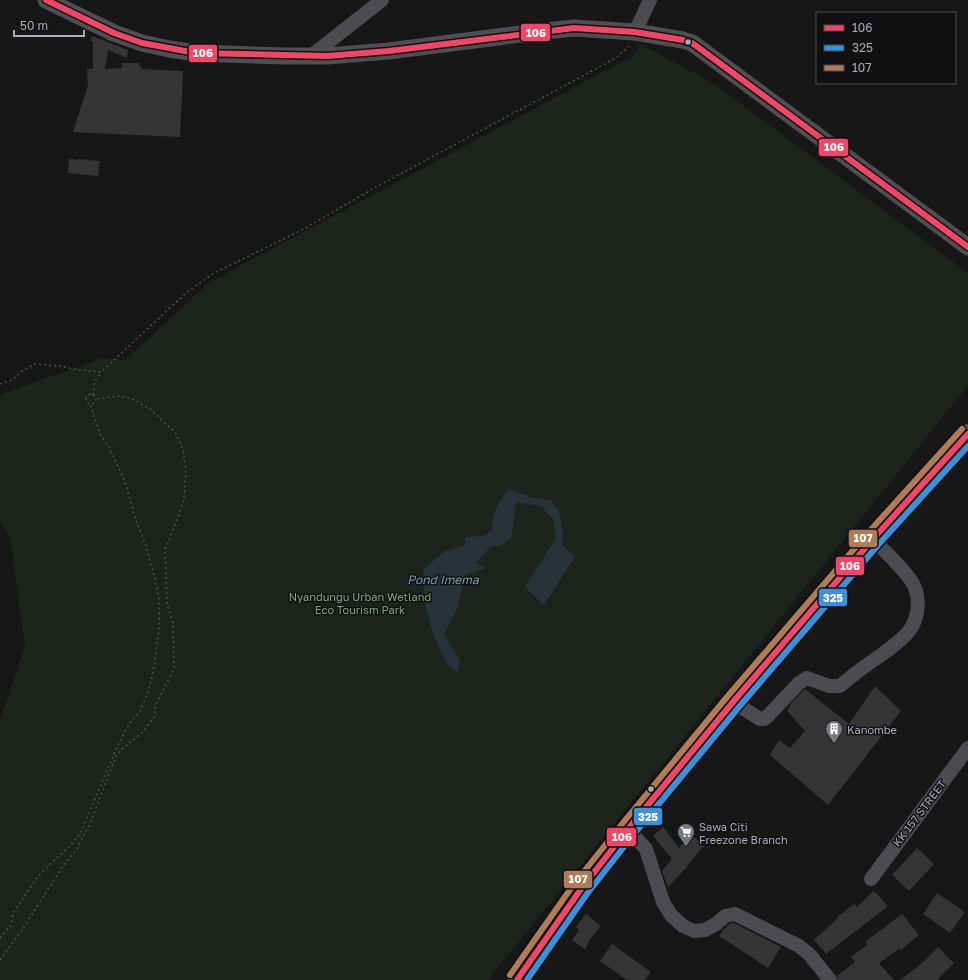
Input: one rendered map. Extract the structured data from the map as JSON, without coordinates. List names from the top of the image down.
{
  "streets": {
    "street": ["KK 157 STREET"]
  },
  "water": ["Pond Imema"],
  "parks": ["Nyandungu Urban Wetland Eco Tourism Park"],
  "places": {
    "building": ["Kanombe"],
    "supermarket": ["Sawa Citi Freezone Branch"]
  },
  "lines": ["transit line 106", "transit line 107", "transit line 325"],
  "legend": ["106", "325", "107"],
  "scale_bar": "50 m"
}
